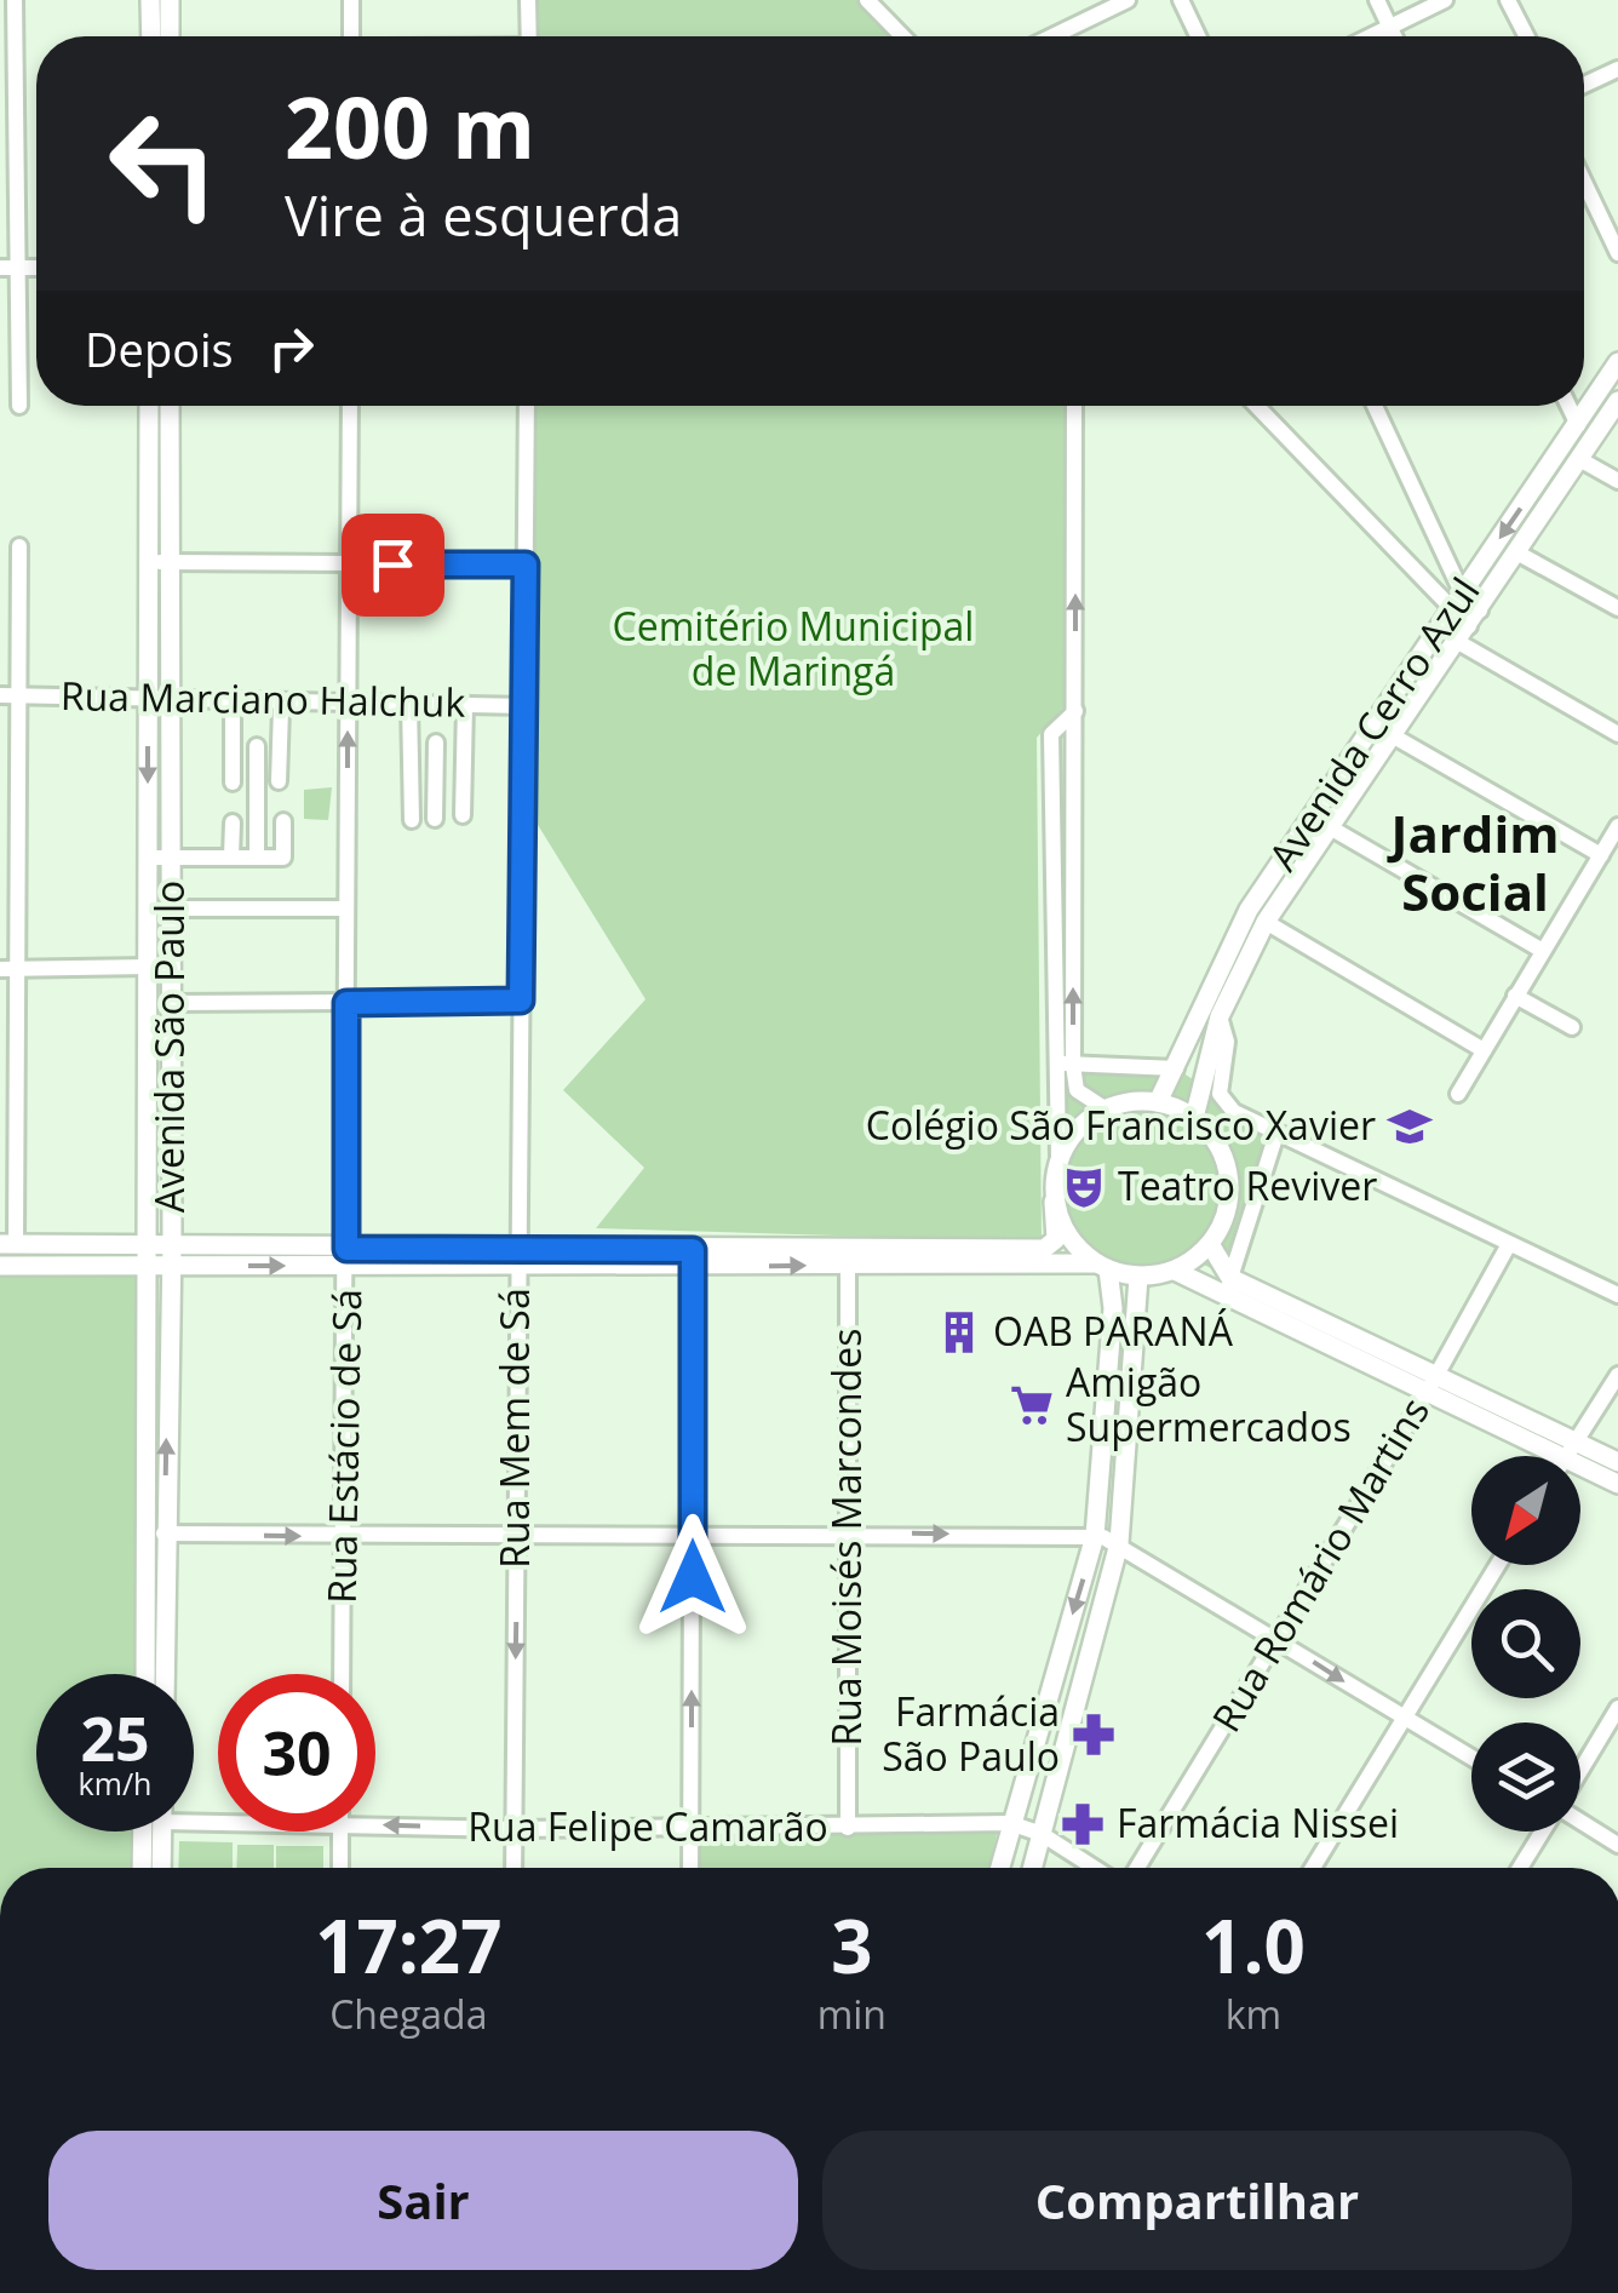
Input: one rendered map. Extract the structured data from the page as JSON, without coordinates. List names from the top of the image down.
{
  "streets": {
    "main road": ["Avenida Cerro Azul", "Avenida São Paulo"],
    "street": [
      "Rua Marciano Halchuk",
      "Rua Mem de Sá",
      "Rua Estácio de Sá",
      "Rua Moisés Marcondes",
      "Rua Romário Martins",
      "Rua Felipe Camarão"
    ]
  },
  "crossings": [
    ["Rua Marciano Halchuk", "Avenida São Paulo"],
    ["Rua Marciano Halchuk", "Rua Mem de Sá"],
    ["Rua Marciano Halchuk", "Rua Estácio de Sá"],
    ["Rua Mem de Sá", "Rua Felipe Camarão"],
    ["Rua Moisés Marcondes", "Rua Felipe Camarão"]
  ],
  "districts": ["Jardim Social"],
  "parks": ["Cemitério Municipal de Maringá"],
  "places": {
    "school or university": ["Colégio São Francisco Xavier"],
    "theatre": ["Teatro Reviver"],
    "building": ["OAB PARANÁ"],
    "supermarket": ["Amigão Supermercados"],
    "pharmacy": ["Farmácia São Paulo", "Farmácia Nissei"]
  },
  "north": "bottom left",
  "page": {
    "turn": ["200 m", "Vire à esquerda"],
    "then": "Depois",
    "speed": "25 km/h",
    "limit": "30",
    "eta": [
      "17:27",
      "Chegada",
      "3",
      "min",
      "1.0",
      "km"
    ],
    "buttons": ["Sair", "Compartilhar"]
  }
}
